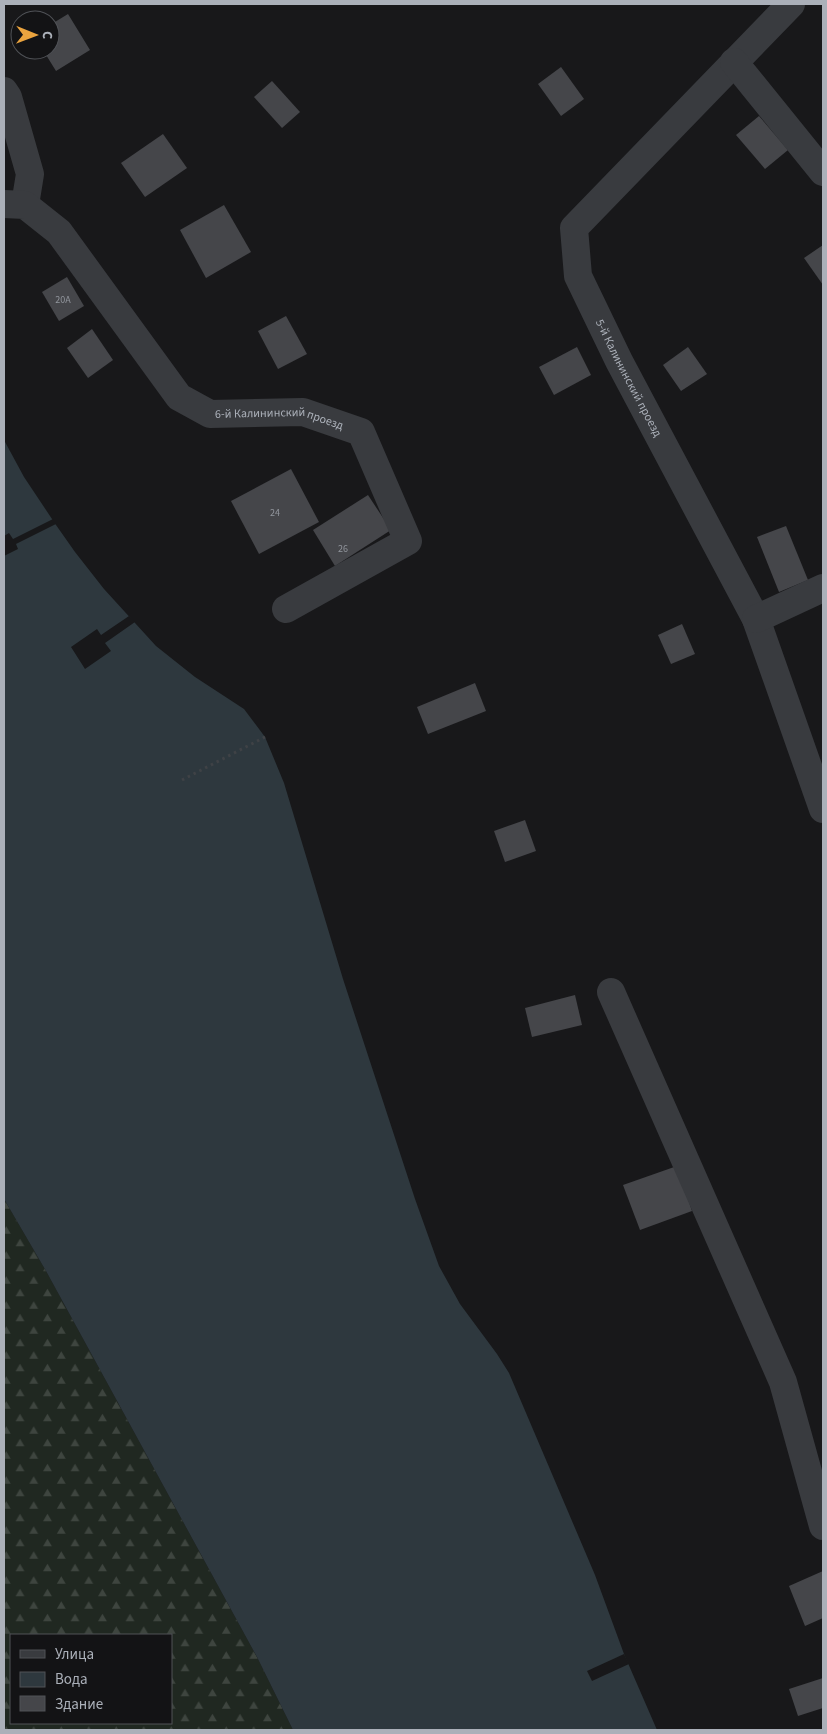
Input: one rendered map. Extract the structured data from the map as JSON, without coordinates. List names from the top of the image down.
{
  "streets": {
    "street": ["5-й Калининский проезд", "6-й Калининский проезд"]
  },
  "house_numbers": ["20А", "24", "26"],
  "legend": ["Улица", "Вода", "Здание"],
  "north": "right"
}
